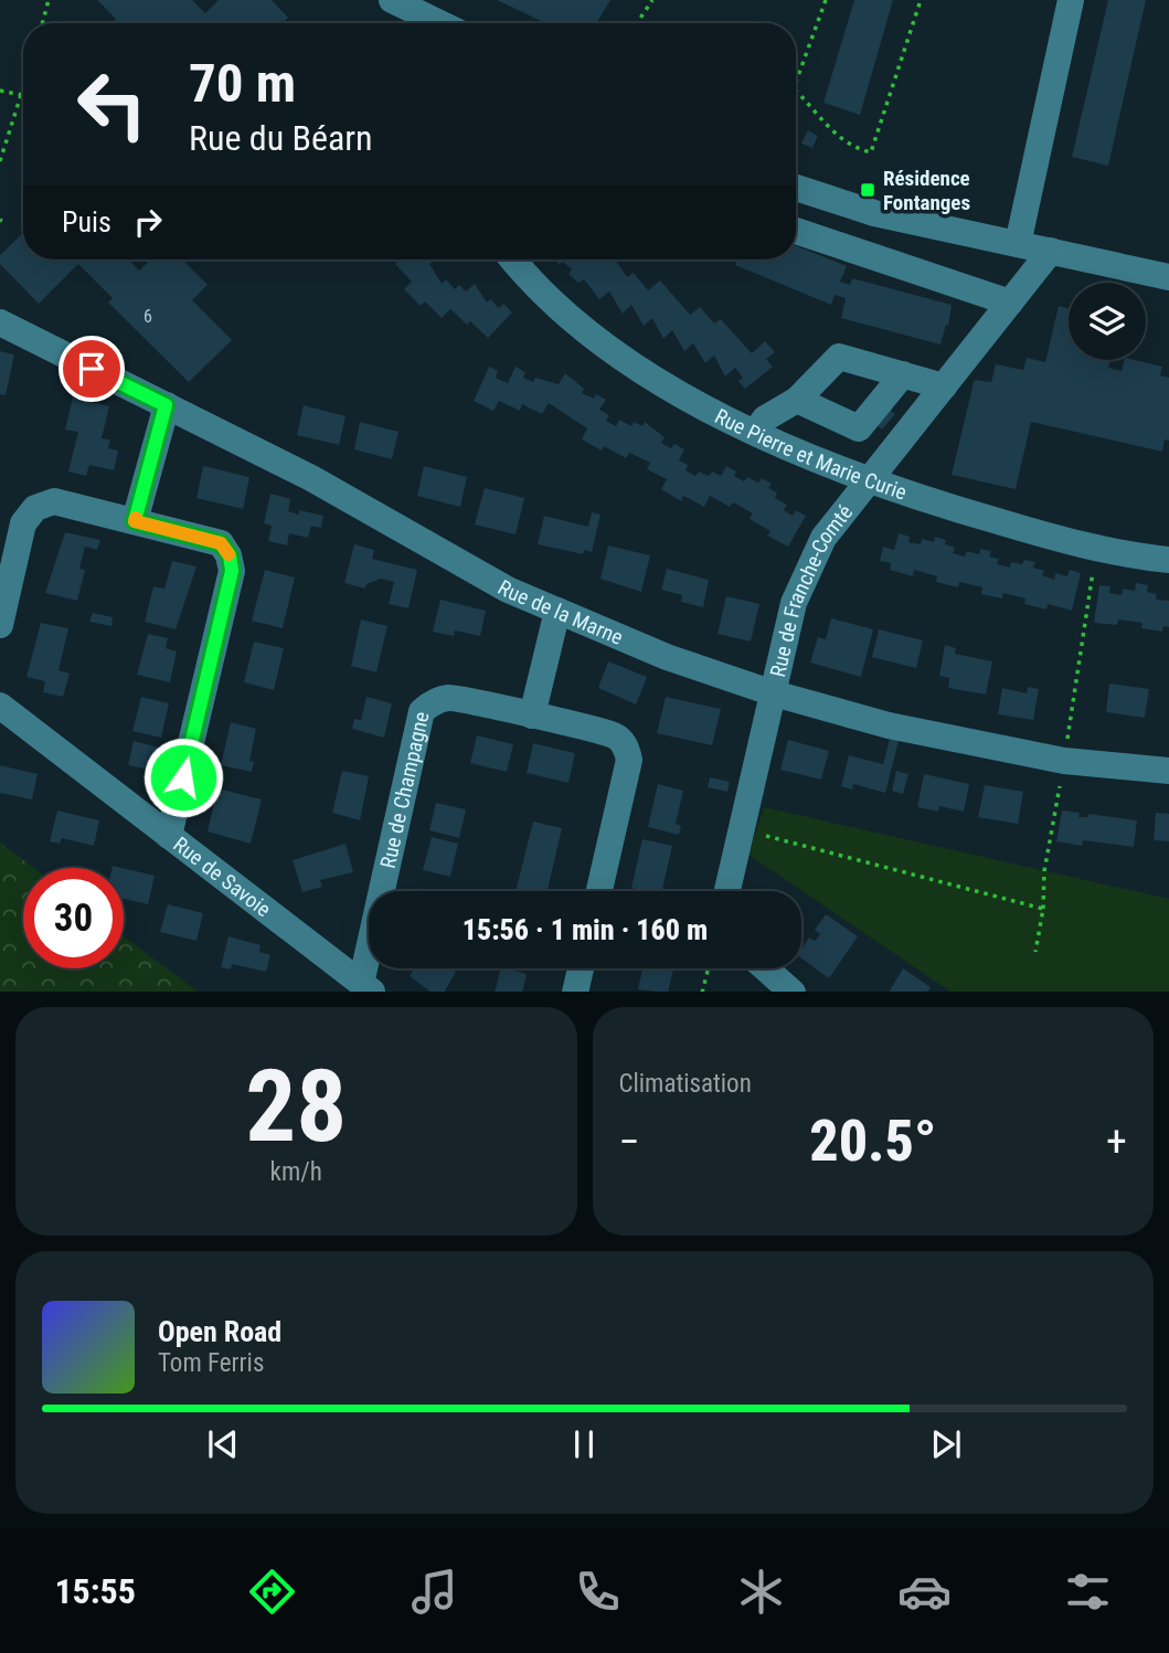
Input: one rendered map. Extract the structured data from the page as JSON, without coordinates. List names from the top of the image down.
{
  "streets": {
    "street": [
      "Rue Pierre et Marie Curie",
      "Rue de Franche-Comté",
      "Rue de la Marne",
      "Rue de Champagne",
      "Rue de Savoie"
    ]
  },
  "crossings": [
    ["Rue Pierre et Marie Curie", "Rue de Franche-Comté"],
    ["Rue de Franche-Comté", "Rue de la Marne"],
    ["Rue de Champagne", "Rue de Savoie"]
  ],
  "places": {
    "transit": ["Résidence Fontanges"]
  },
  "house_numbers": ["6"],
  "page": {
    "turn": ["70 m", "Rue du Béarn"],
    "then": "Puis",
    "limit": "30",
    "trip": "15:56 · 1 min · 160 m",
    "tile": [
      ["28", "km/h"],
      "Climatisation"
    ],
    "heat": ["−", "20.5°", "+"],
    "song": ["Open Road", "Tom Ferris"],
    "tabs": "15:55"
  }
}
